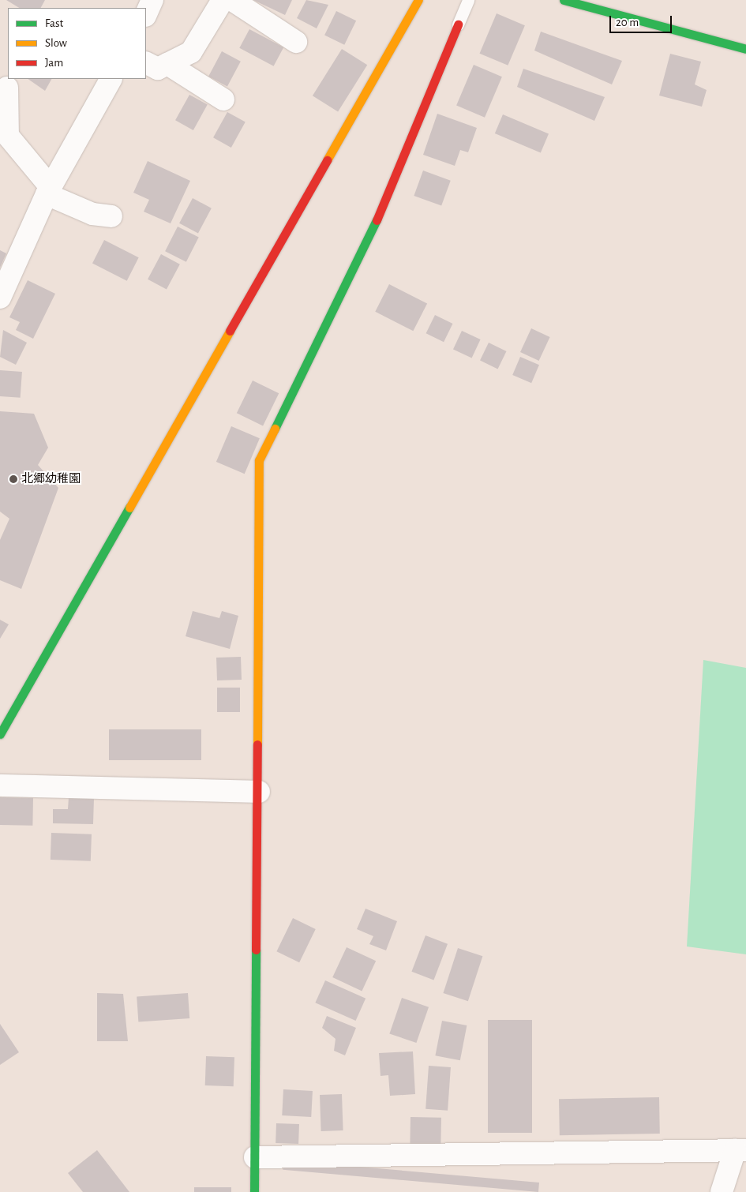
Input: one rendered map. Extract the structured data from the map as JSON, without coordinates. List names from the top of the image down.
{
  "places": ["北郷幼稚園"],
  "legend": ["Fast", "Slow", "Jam"],
  "scale_bar": "20 m"
}
